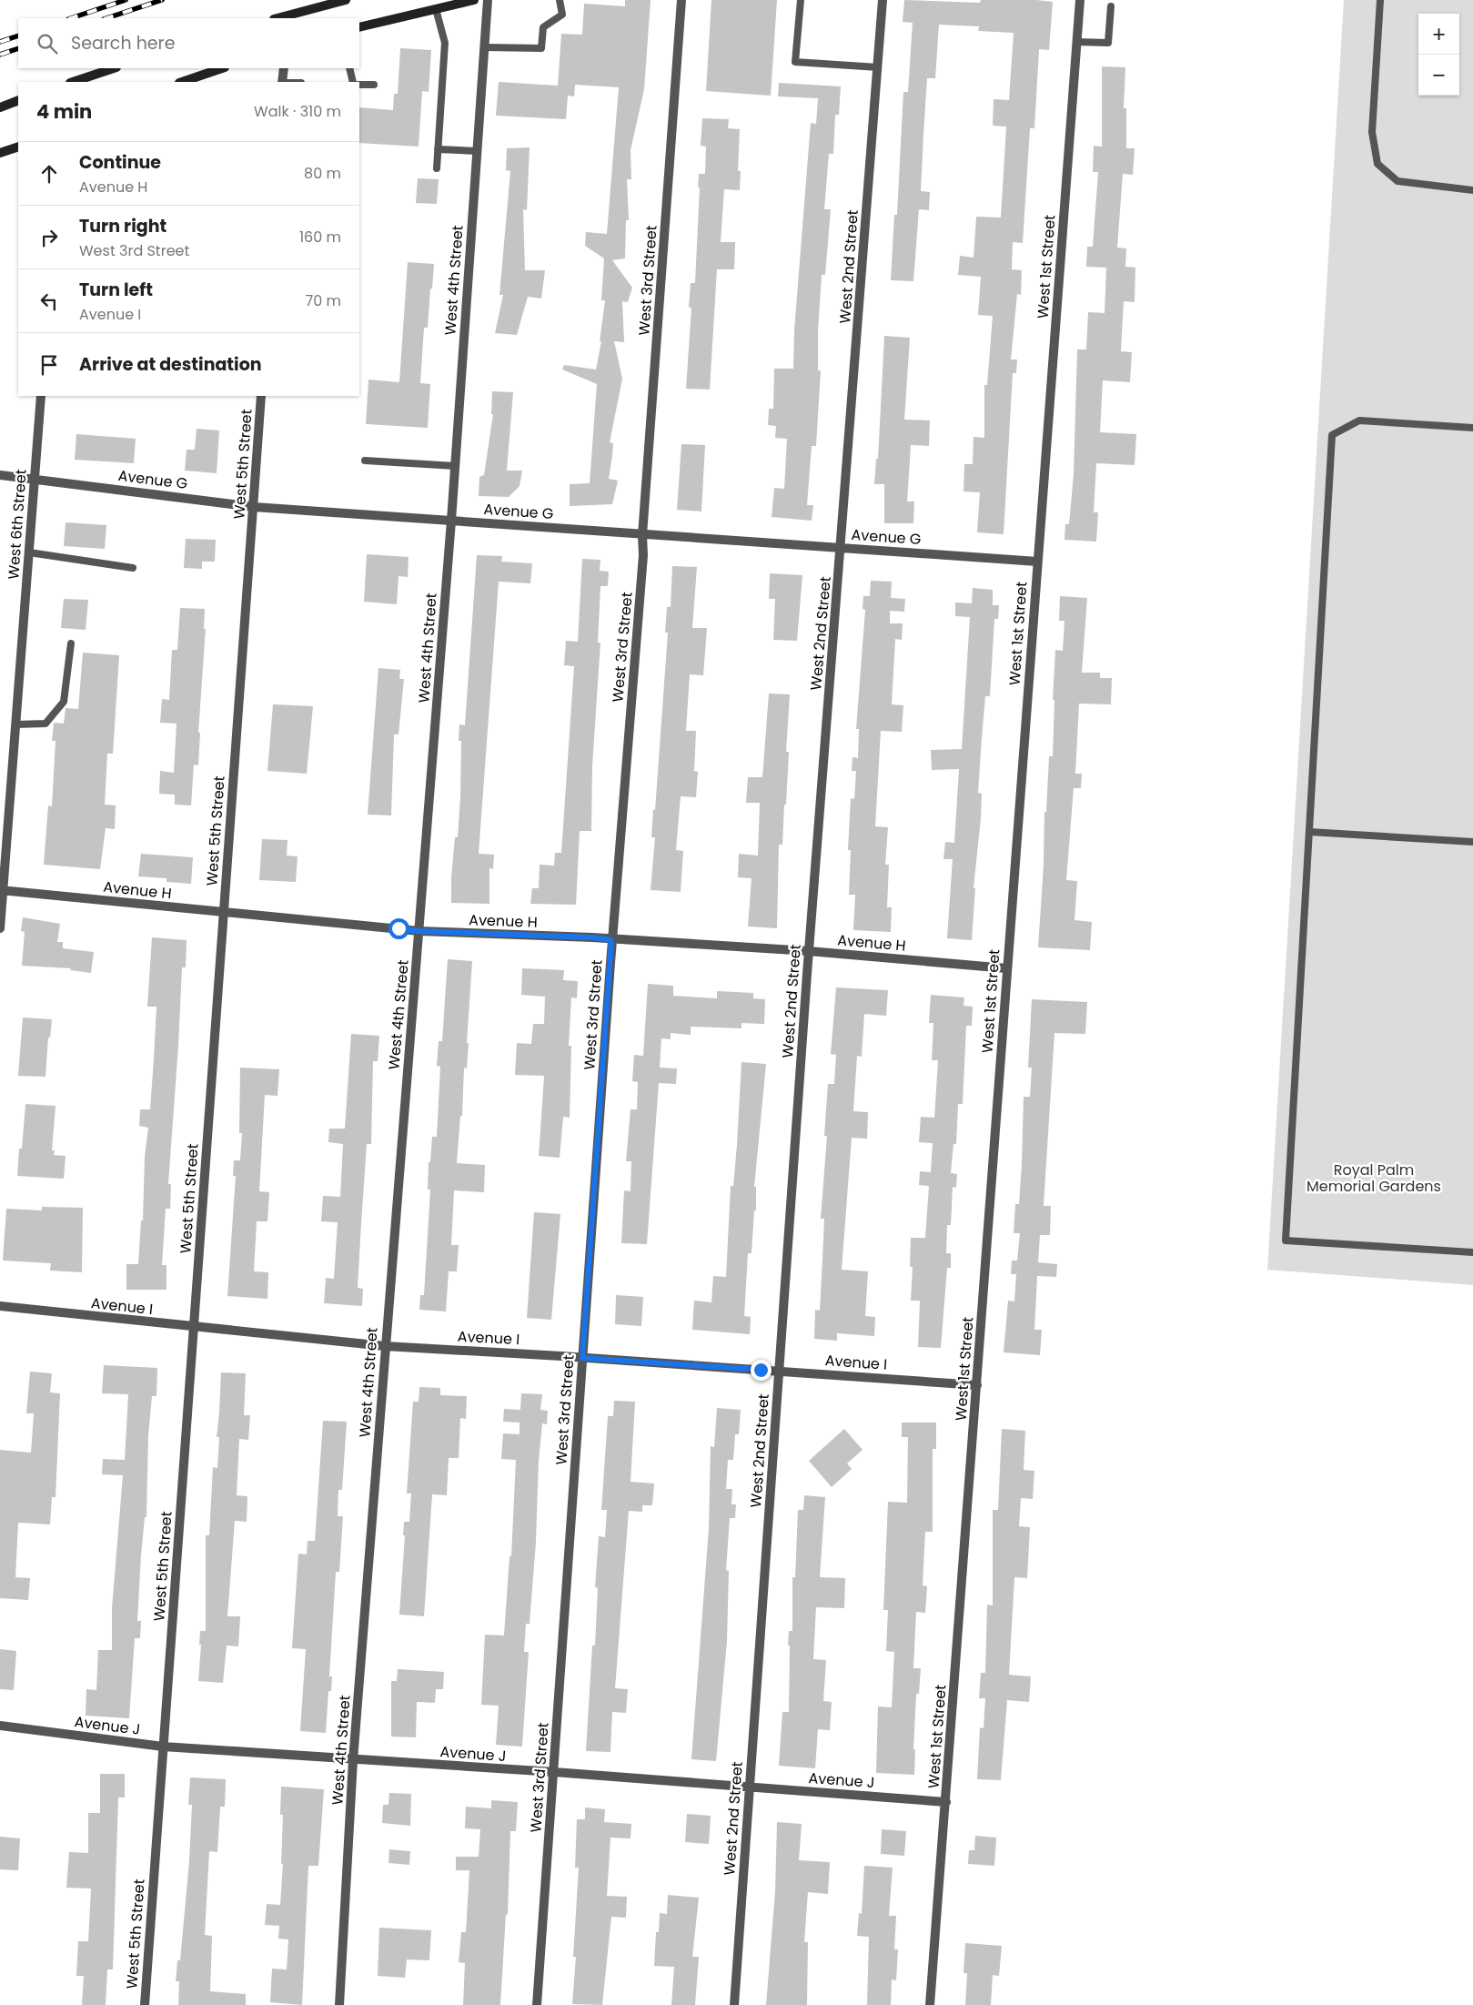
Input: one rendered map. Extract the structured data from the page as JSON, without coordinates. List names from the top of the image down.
{
  "streets": {
    "street": [
      "West 2nd Street",
      "West 1st Street",
      "West 4th Street",
      "West 3rd Street",
      "West 5th Street",
      "Avenue G",
      "West 6th Street",
      "Avenue H",
      "Avenue I",
      "Avenue J"
    ]
  },
  "crossings": [
    ["West 2nd Street", "Avenue G"],
    ["West 2nd Street", "Avenue H"],
    ["West 2nd Street", "Avenue I"],
    ["West 2nd Street", "Avenue J"],
    ["West 1st Street", "Avenue G"],
    ["West 1st Street", "Avenue H"],
    ["West 1st Street", "Avenue I"],
    ["West 1st Street", "Avenue J"],
    ["West 4th Street", "Avenue G"],
    ["West 4th Street", "Avenue H"],
    ["West 4th Street", "Avenue I"],
    ["West 4th Street", "Avenue J"],
    ["West 3rd Street", "Avenue G"],
    ["West 3rd Street", "Avenue H"],
    ["West 3rd Street", "Avenue I"],
    ["West 3rd Street", "Avenue J"],
    ["West 5th Street", "Avenue G"],
    ["West 5th Street", "Avenue H"],
    ["West 5th Street", "Avenue I"],
    ["West 5th Street", "Avenue J"],
    ["Avenue G", "West 6th Street"],
    ["West 6th Street", "Avenue H"]
  ],
  "parks": ["Royal Palm Memorial Gardens"],
  "page": {
    "map_buttons": ["+", "−"],
    "search": "Search here",
    "heading": ["4 min", "Walk · 310 m"],
    "list": [
      ["Continue", "Avenue H", "80 m"],
      ["Turn right", "West 3rd Street", "160 m"],
      ["Turn left", "Avenue I", "70 m"],
      "Arrive at destination"
    ]
  }
}
